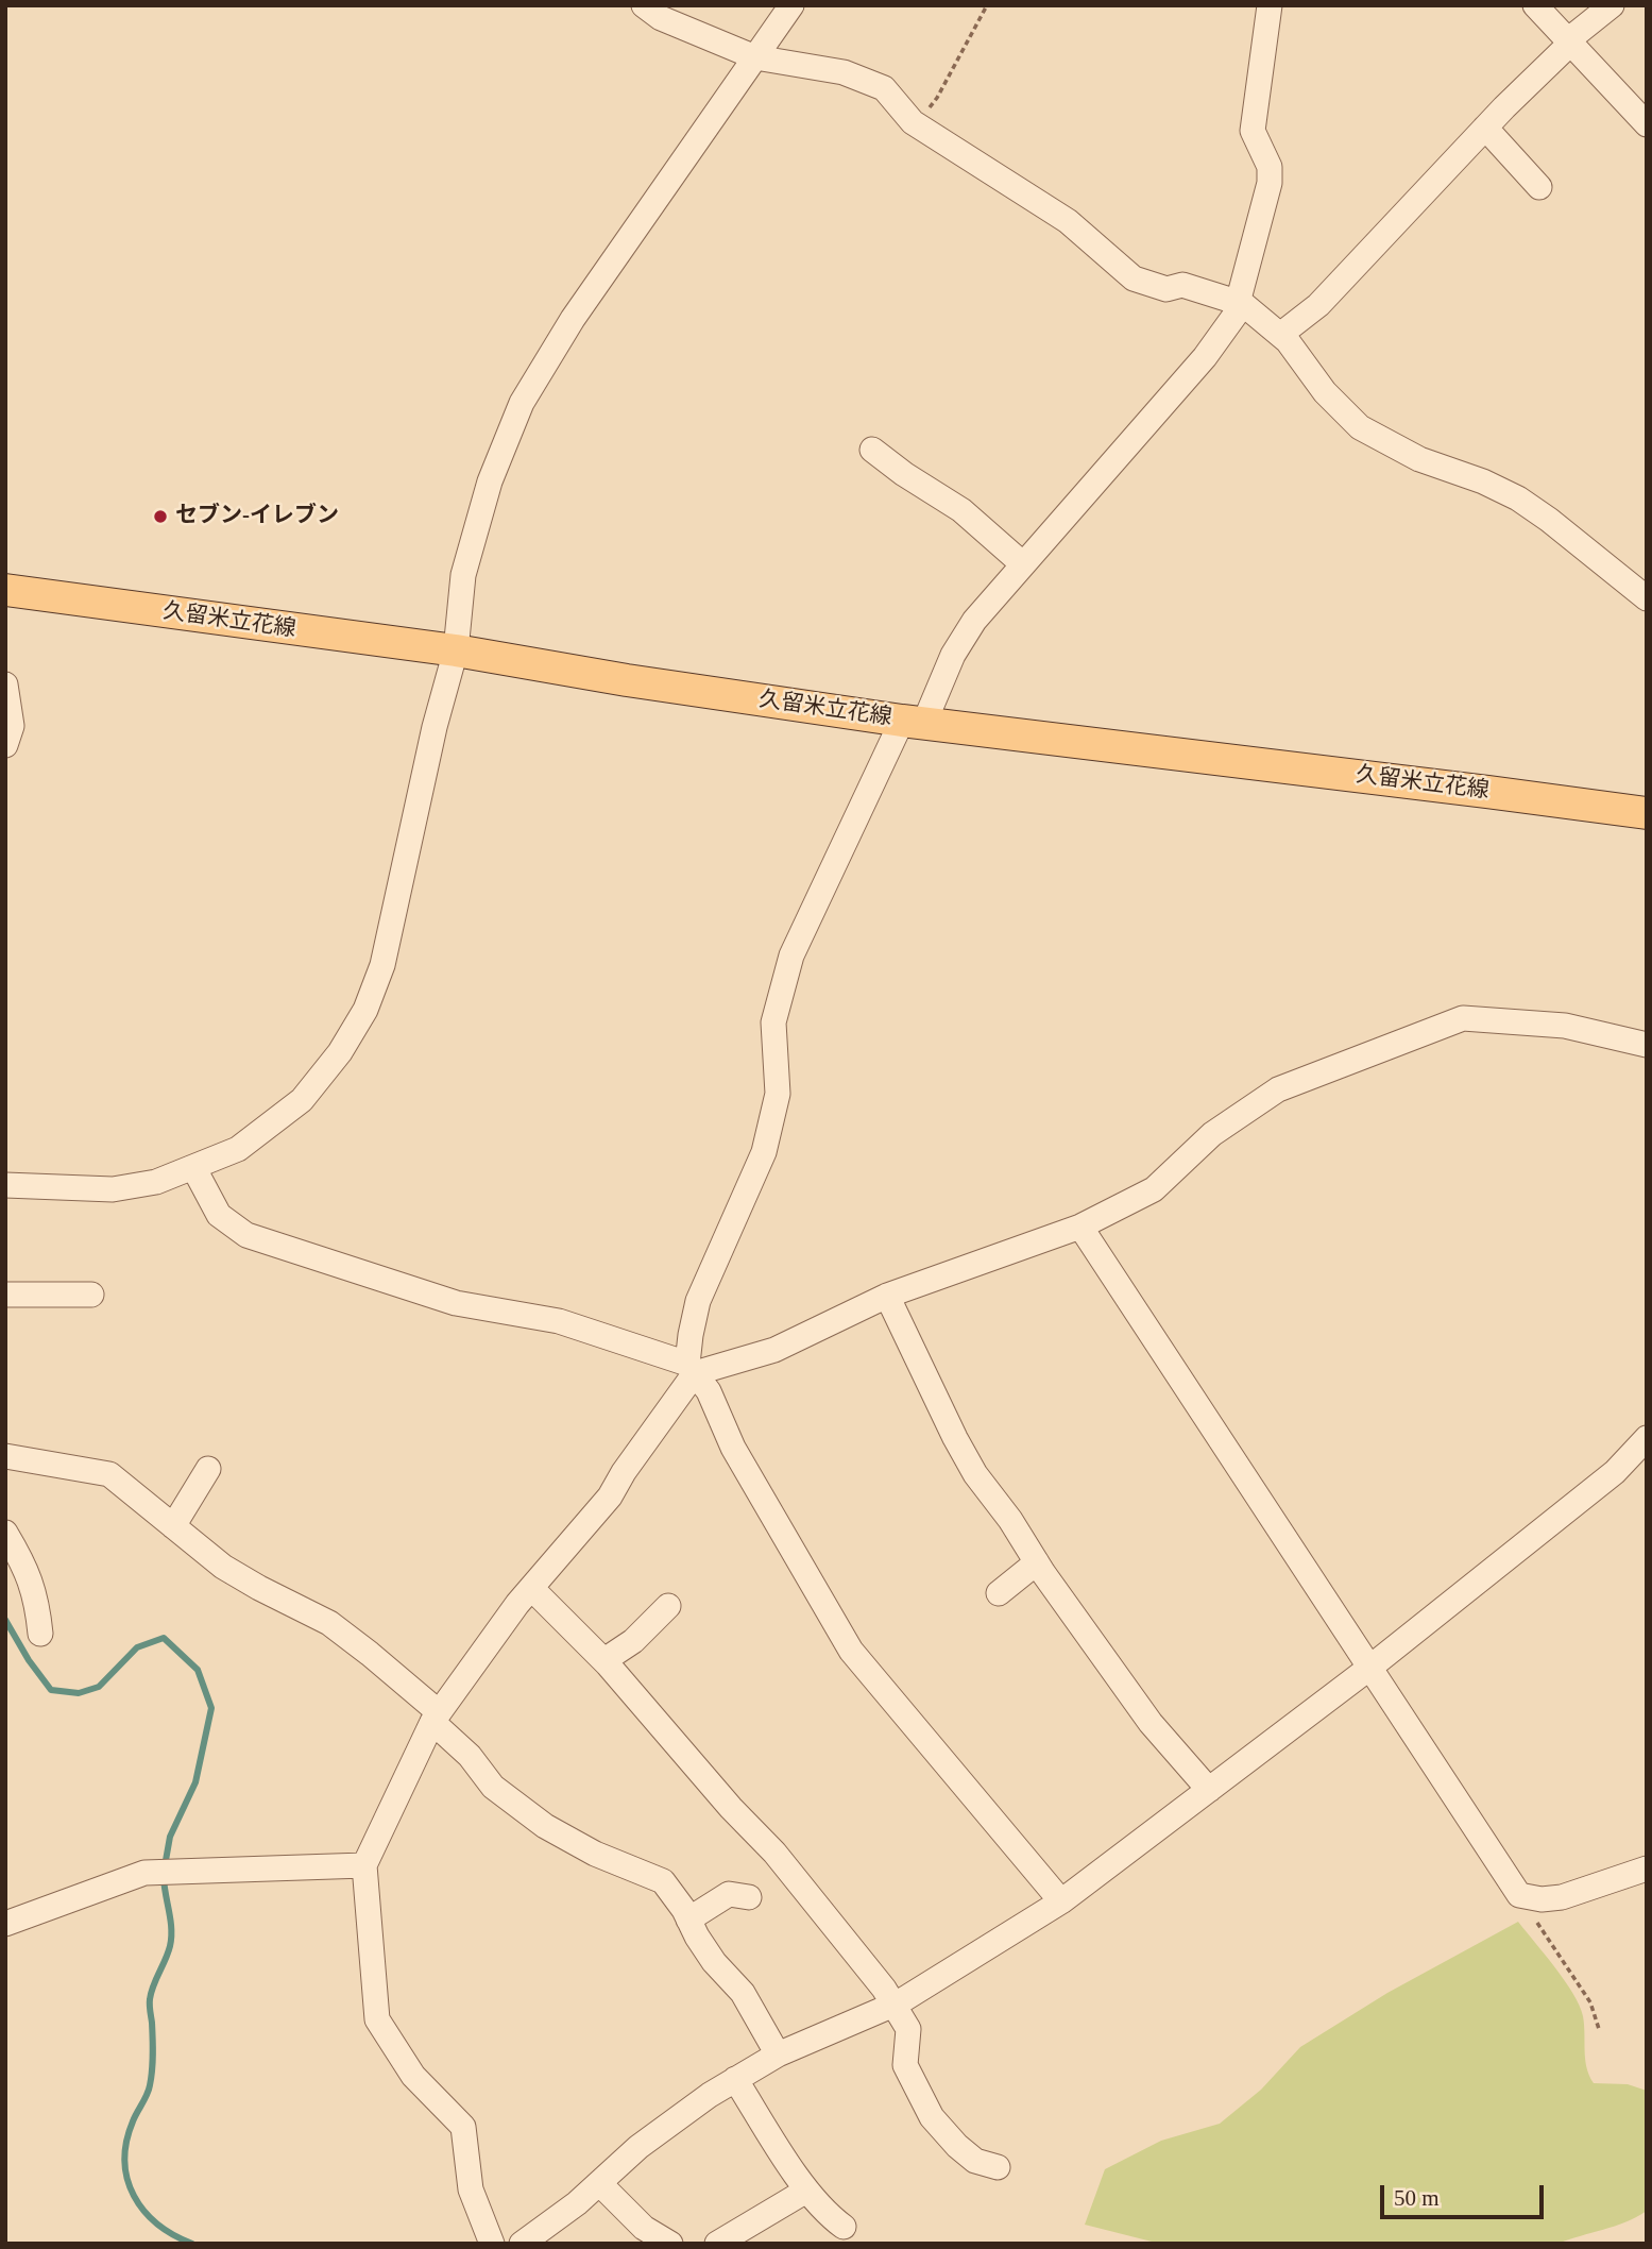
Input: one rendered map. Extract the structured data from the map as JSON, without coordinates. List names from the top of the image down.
{
  "streets": {
    "main road": ["久留米立花線"]
  },
  "places": ["セブン-イレブン"],
  "scale_bar": "50 m"
}
